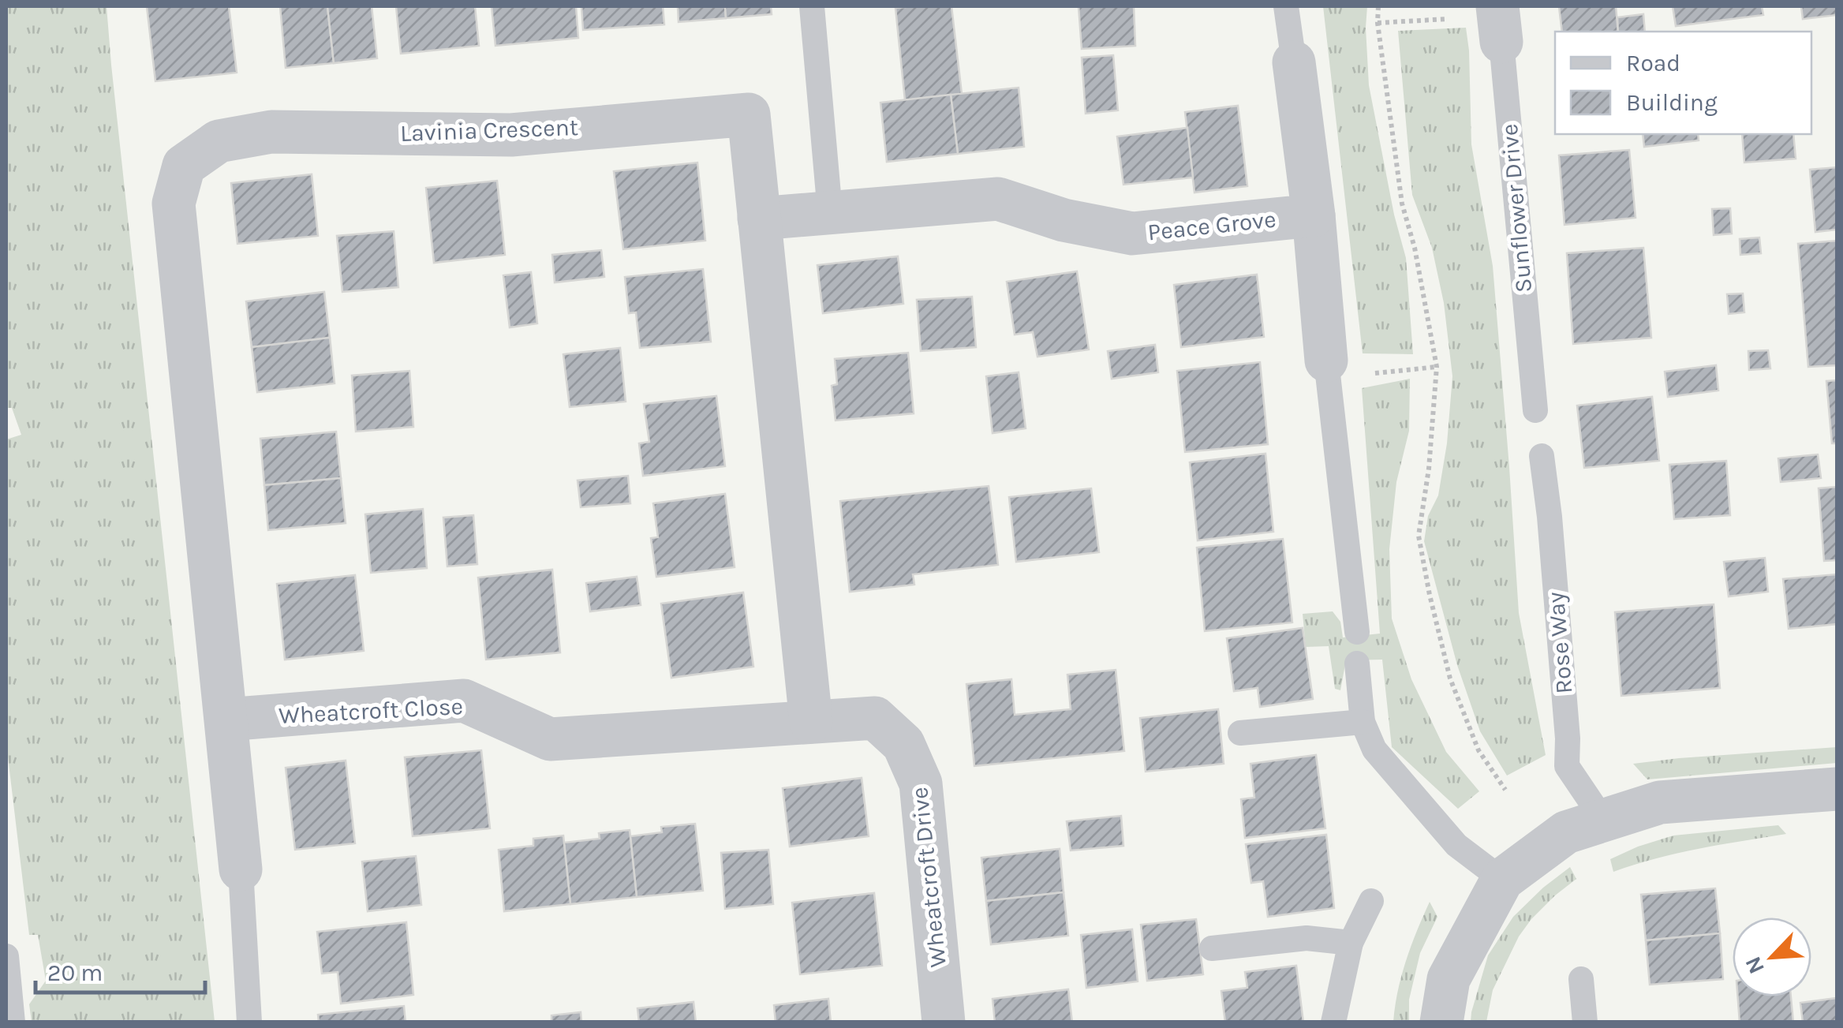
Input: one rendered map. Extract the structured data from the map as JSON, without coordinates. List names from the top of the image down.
{
  "streets": {
    "street": [
      "Lavinia Crescent",
      "Peace Grove",
      "Wheatcroft Close",
      "Wheatcroft Drive"
    ],
    "lane": ["Sunflower Drive", "Rose Way"]
  },
  "crossings": [
    ["Lavinia Crescent", "Peace Grove"],
    ["Lavinia Crescent", "Wheatcroft Close"],
    ["Lavinia Crescent", "Wheatcroft Drive"],
    ["Wheatcroft Close", "Wheatcroft Drive"]
  ],
  "legend": ["Road", "Building"],
  "scale_bar": "20 m",
  "north": "bottom left"
}
